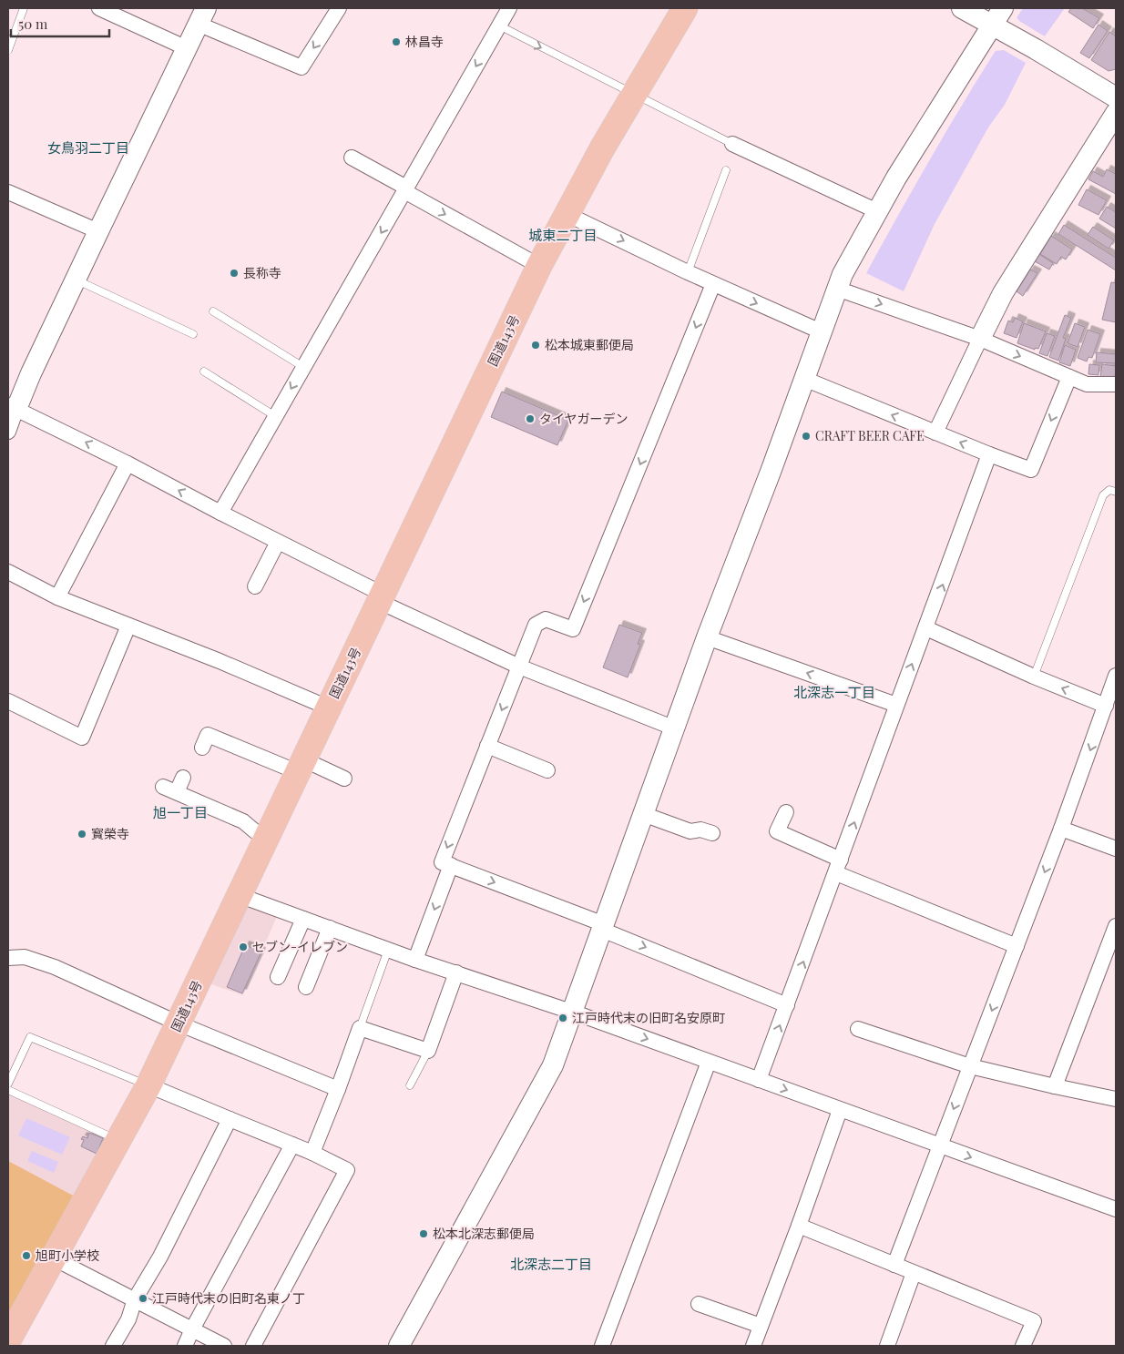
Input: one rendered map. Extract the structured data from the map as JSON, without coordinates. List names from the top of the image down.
{
  "streets": {
    "highway": ["国道143号"]
  },
  "districts": [
    "女鳥羽二丁目",
    "城東二丁目",
    "北深志一丁目",
    "旭一丁目",
    "北深志二丁目"
  ],
  "places": [
    "林昌寺",
    "長称寺",
    "松本城東郵便局",
    "タイヤガーデン",
    "CRAFT BEER CAFE",
    "寳榮寺",
    "セブン-イレブン",
    "江戸時代末の旧町名安原町",
    "松本北深志郵便局",
    "旭町小学校",
    "江戸時代末の旧町名東ノ丁"
  ],
  "scale_bar": "50 m"
}
